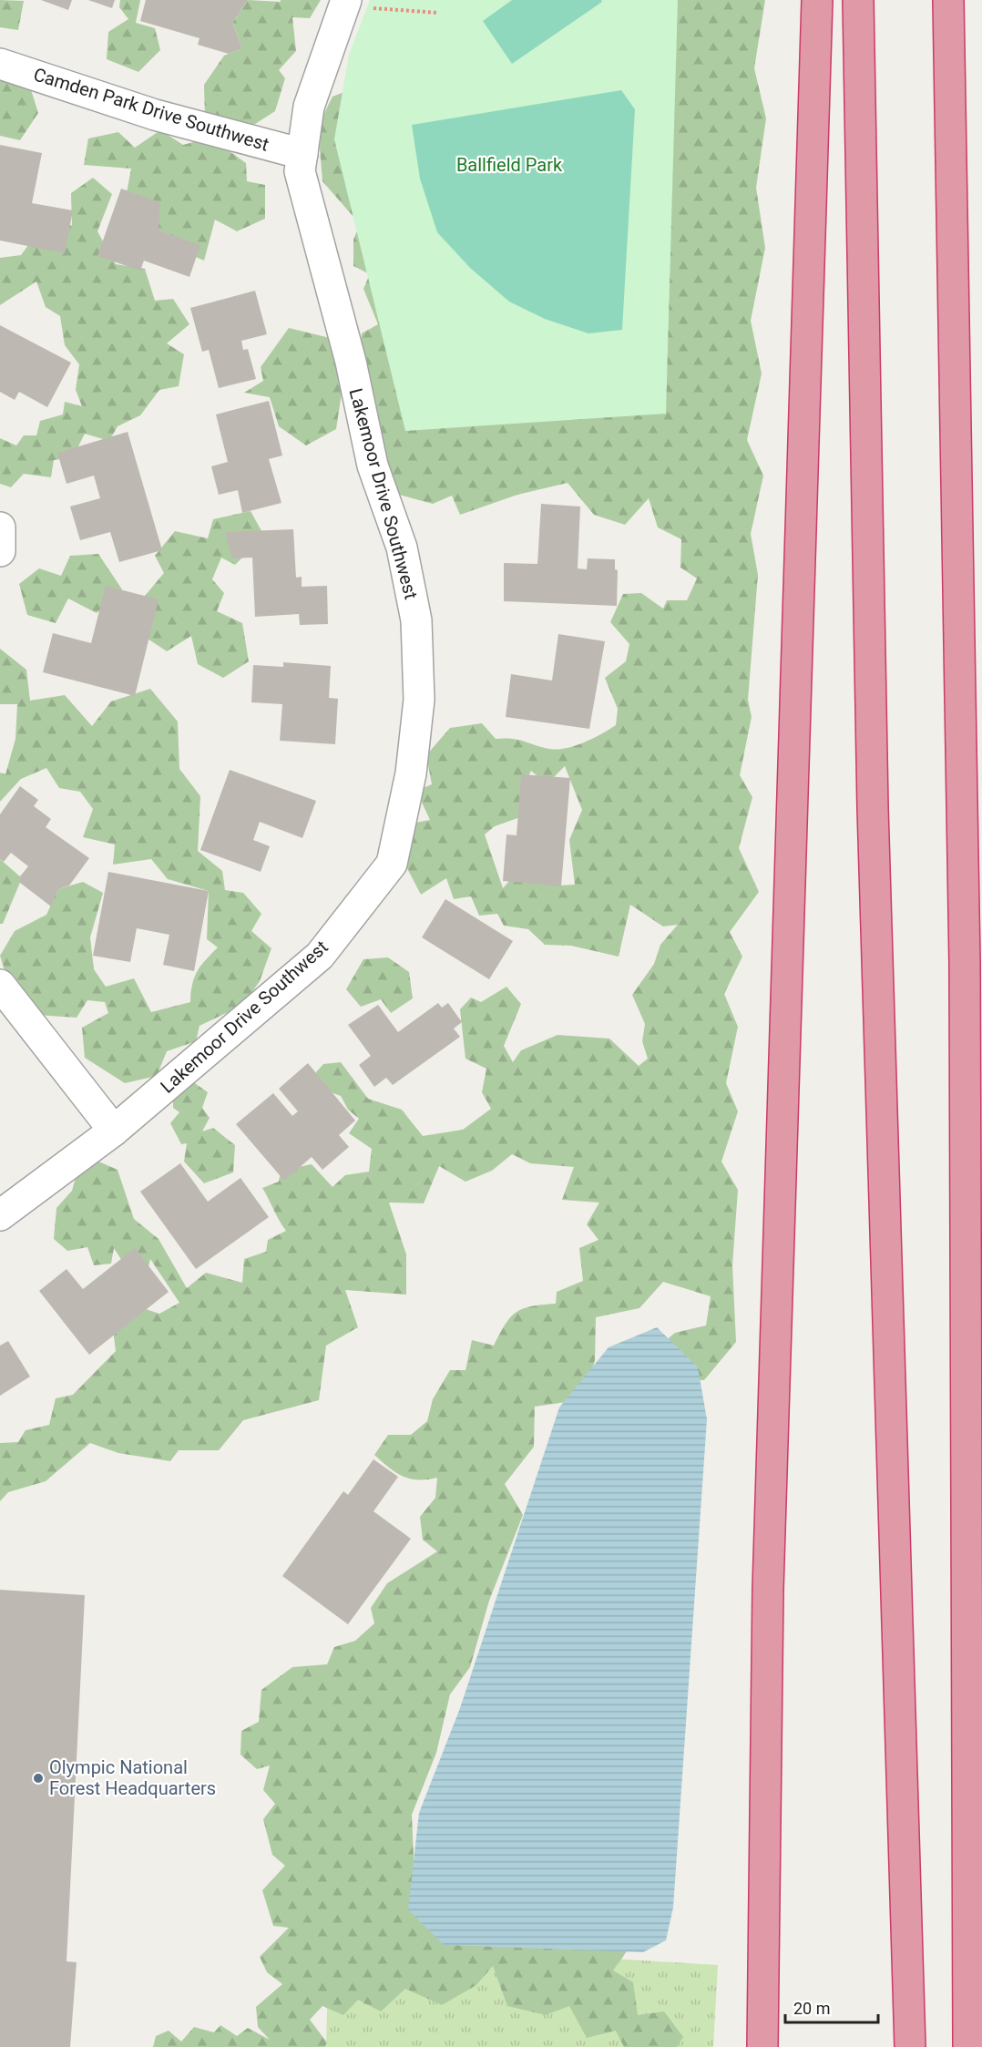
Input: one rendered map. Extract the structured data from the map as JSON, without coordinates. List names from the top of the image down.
{
  "streets": {
    "street": ["Camden Park Drive Southwest", "Lakemoor Drive Southwest"]
  },
  "crossings": [
    ["Camden Park Drive Southwest", "Lakemoor Drive Southwest"]
  ],
  "parks": ["Ballfield Park"],
  "places": ["Olympic National Forest Headquarters"],
  "scale_bar": "20 m"
}
